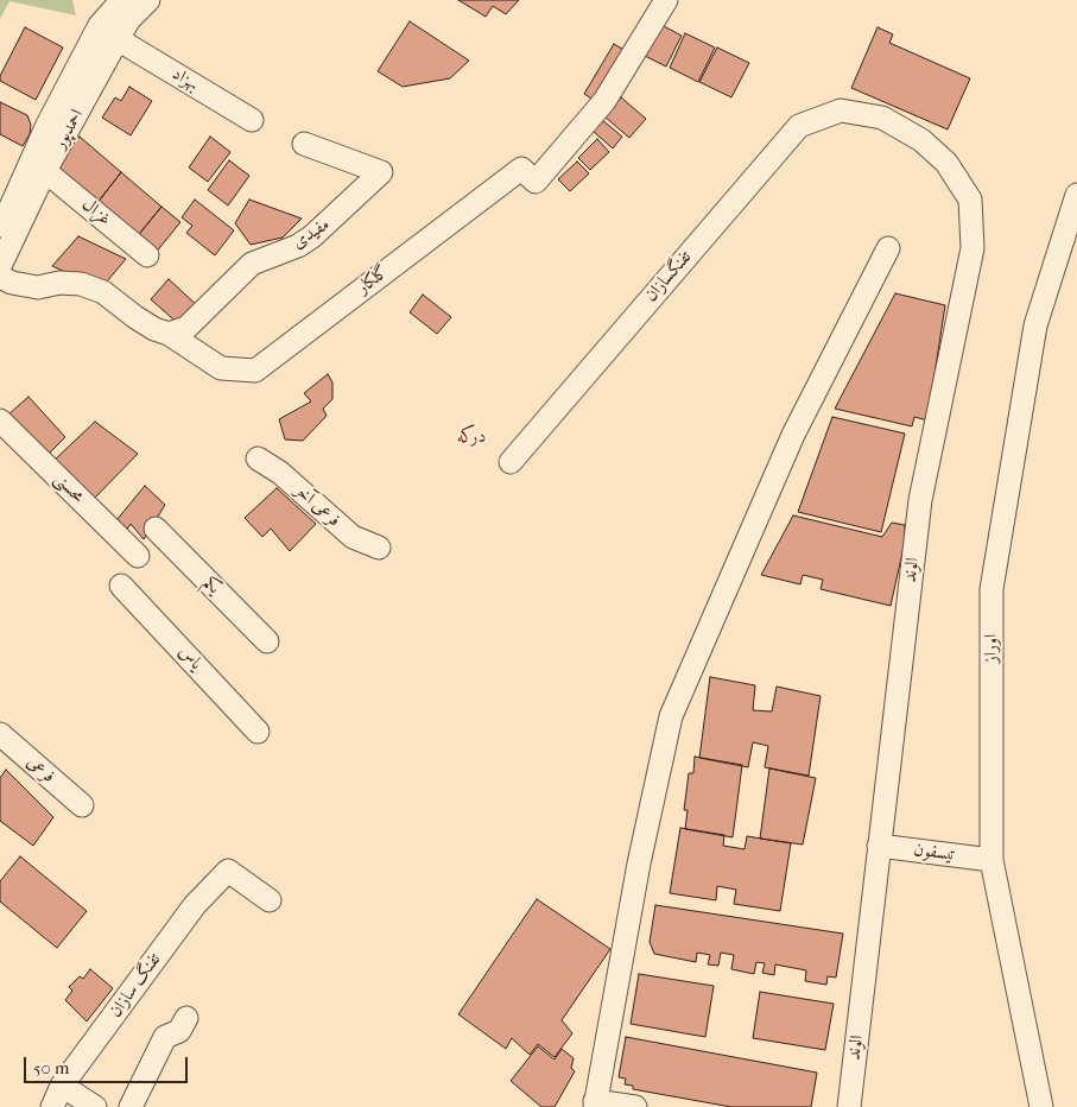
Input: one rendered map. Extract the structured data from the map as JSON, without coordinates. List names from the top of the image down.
{
  "streets": {
    "street": [
      "بهزاد",
      "احمدپور",
      "غزال",
      "مفیدی",
      "تفنگسازان",
      "گلکار",
      "محسنی",
      "فرعی آخر",
      "الوند",
      "یکم",
      "اوراز",
      "یاس",
      "فرعی",
      "تیسفون",
      "تفنگ سازان"
    ]
  },
  "crossings": [
    ["بهزاد", "احمدپور"],
    ["احمدپور", "غزال"],
    ["مفیدی", "گلکار"],
    ["تفنگسازان", "الوند"],
    ["الوند", "تیسفون"],
    ["اوراز", "تیسفون"]
  ],
  "districts": ["درکه"],
  "scale_bar": "50 m"
}
